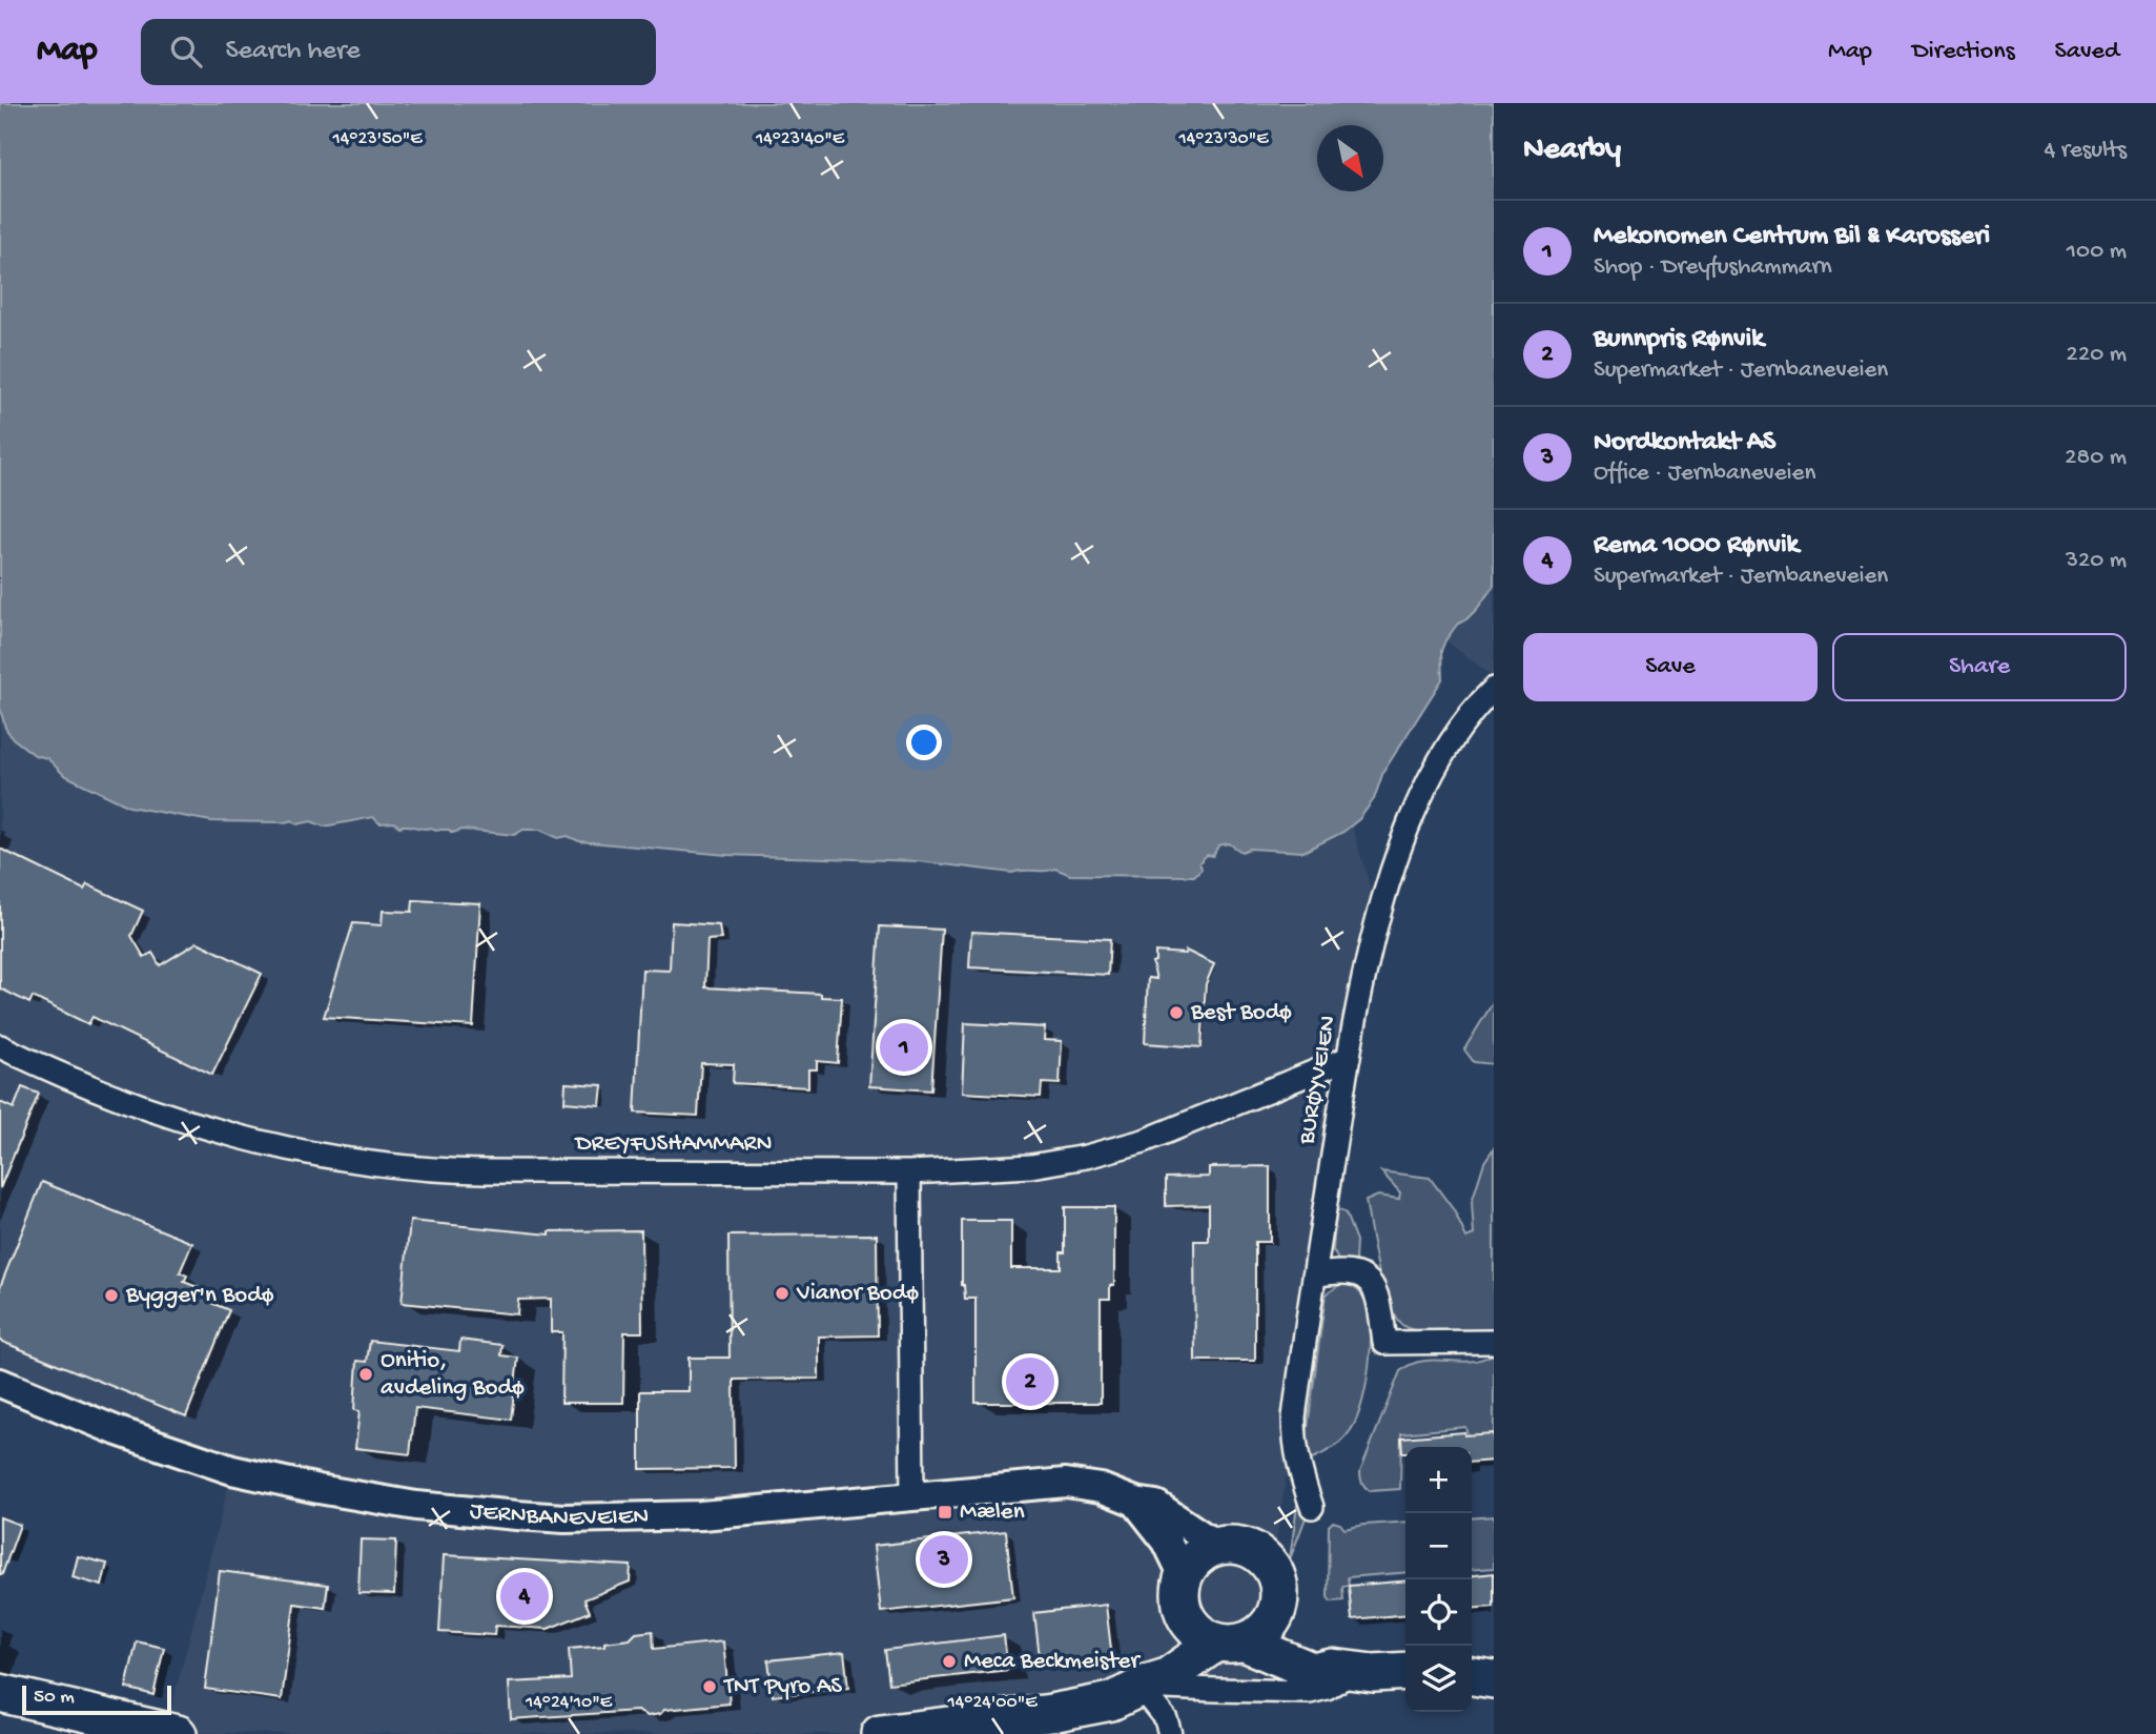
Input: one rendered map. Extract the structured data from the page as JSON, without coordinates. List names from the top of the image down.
{
  "streets": {
    "street": ["BURØYVEIEN", "DREYFUSHAMMARN", "JERNBANEVEIEN"]
  },
  "crossings": [
    ["BURØYVEIEN", "DREYFUSHAMMARN"]
  ],
  "places": {
    "other": [
      "Best Bodø",
      "Vianor Bodø",
      "Bygger'n Bodø",
      "Onitio, avdeling Bodø",
      "Meca Beckmeister",
      "TNT Pyro AS"
    ],
    "transit": ["Mælen"]
  },
  "scale_bar": "50 m",
  "north": "bottom right",
  "page": {
    "header": "Map",
    "search": "Search here",
    "nav": ["Map", "Directions", "Saved"],
    "heading": ["Nearby", "4 results"],
    "list": [
      {
        "mark": "1",
        "name": "Mekonomen Centrum Bil & Karosseri",
        "note": "Shop · Dreyfushammarn",
        "value": "100 m"
      },
      {
        "mark": "2",
        "name": "Bunnpris Rønvik",
        "note": "Supermarket · Jernbaneveien",
        "value": "220 m"
      },
      {
        "mark": "3",
        "name": "Nordkontakt AS",
        "note": "Office · Jernbaneveien",
        "value": "280 m"
      },
      {
        "mark": "4",
        "name": "Rema 1000 Rønvik",
        "note": "Supermarket · Jernbaneveien",
        "value": "320 m"
      }
    ],
    "buttons": ["Save", "Share"],
    "pins": [
      "1",
      "2",
      "3",
      "4"
    ],
    "map_buttons": ["+", "−"],
    "scale": "50 m"
  },
  "coordinates": [
    "14°23'50\"E",
    "14°23'40\"E",
    "14°23'30\"E",
    "14°24'10\"E",
    "14°24'00\"E"
  ]
}
